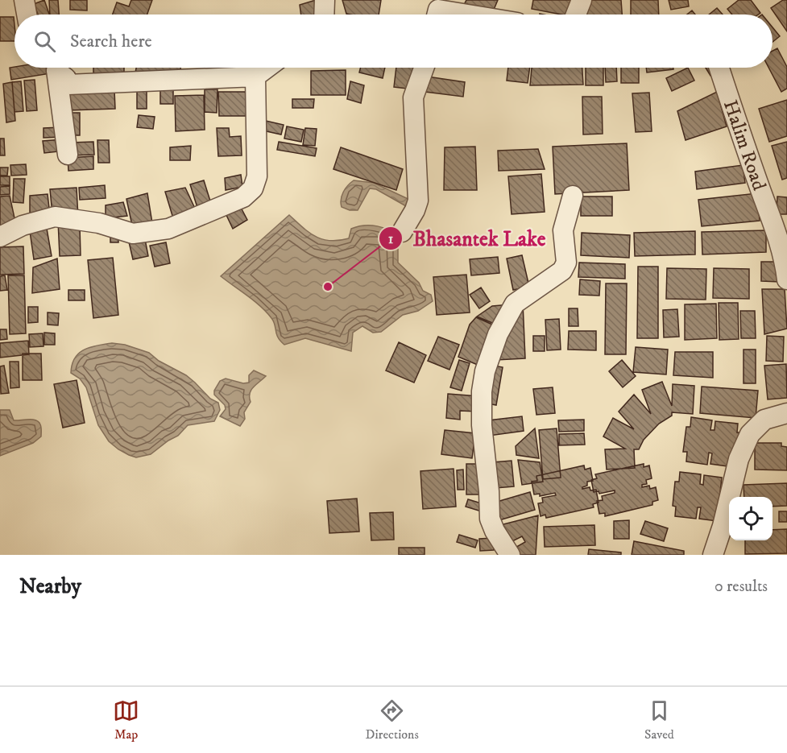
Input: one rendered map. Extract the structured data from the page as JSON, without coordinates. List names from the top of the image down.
{
  "streets": {
    "street": ["Halim Road"]
  },
  "places": ["Bhasantek Lake"],
  "page": {
    "search": "Search here",
    "heading": ["Nearby", "0 results"],
    "nav": ["Map", "Directions", "Saved"]
  }
}
